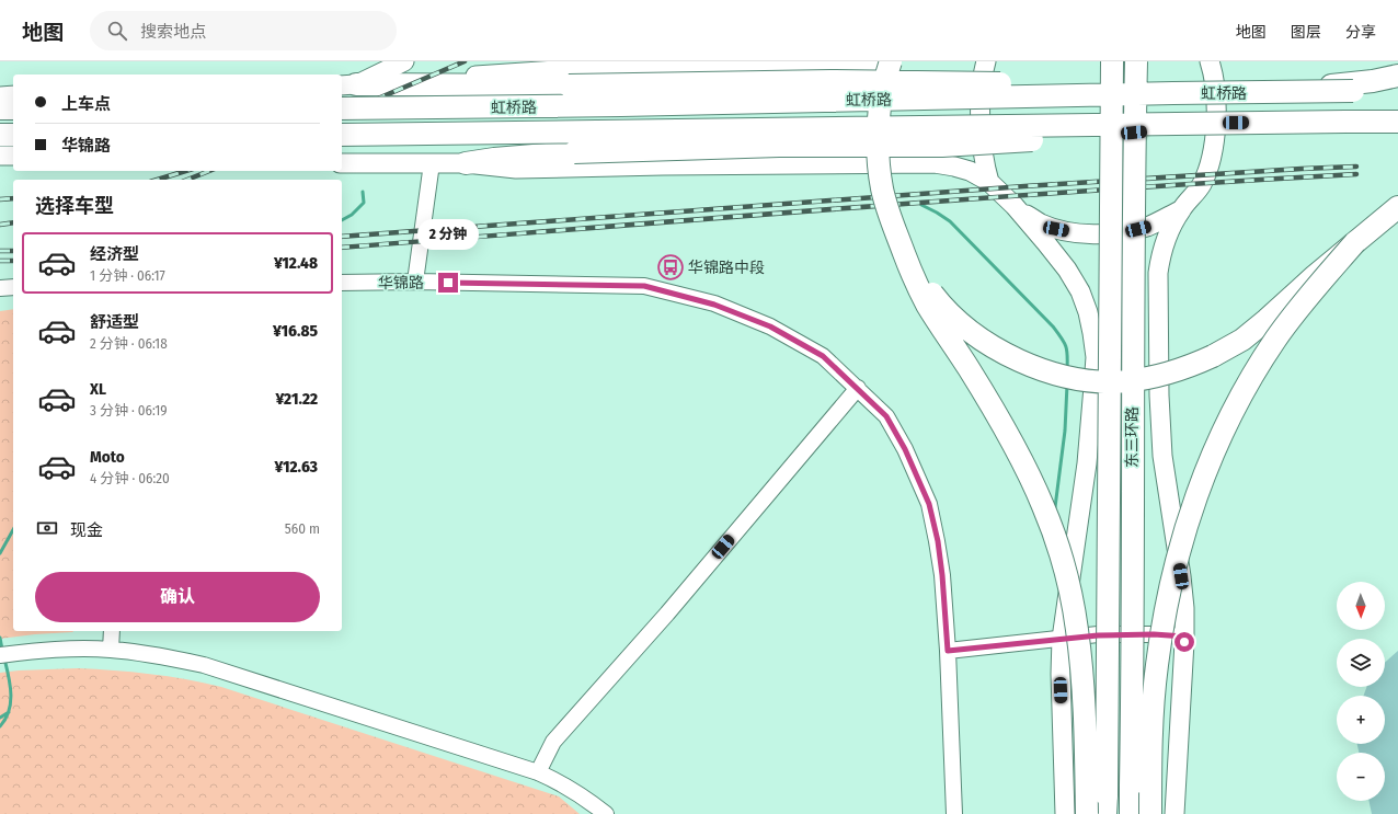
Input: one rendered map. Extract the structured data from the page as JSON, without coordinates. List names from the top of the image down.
{
  "streets": {
    "highway": ["虹桥路", "东三环路"],
    "street": ["华锦路"]
  },
  "places": {
    "bus stop": ["华锦路中段"]
  },
  "north": "bottom",
  "page": {
    "header": "地图",
    "search": "搜索地点",
    "nav": ["地图", "图层", "分享"],
    "banner": ["上车点", "华锦路"],
    "heading": "选择车型",
    "bubble": "2 分钟",
    "list": [
      {
        "name": "经济型",
        "note": "1 分钟 · 06:17",
        "value": "¥12.48"
      },
      {
        "name": "舒适型",
        "note": "2 分钟 · 06:18",
        "value": "¥16.85"
      },
      {
        "name": "XL",
        "note": "3 分钟 · 06:19",
        "value": "¥21.22"
      },
      {
        "name": "Moto",
        "note": "4 分钟 · 06:20",
        "value": "¥12.63"
      }
    ],
    "pay": ["现金", "560 m"],
    "buttons": "确认",
    "map_buttons": ["+", "−"]
  }
}
